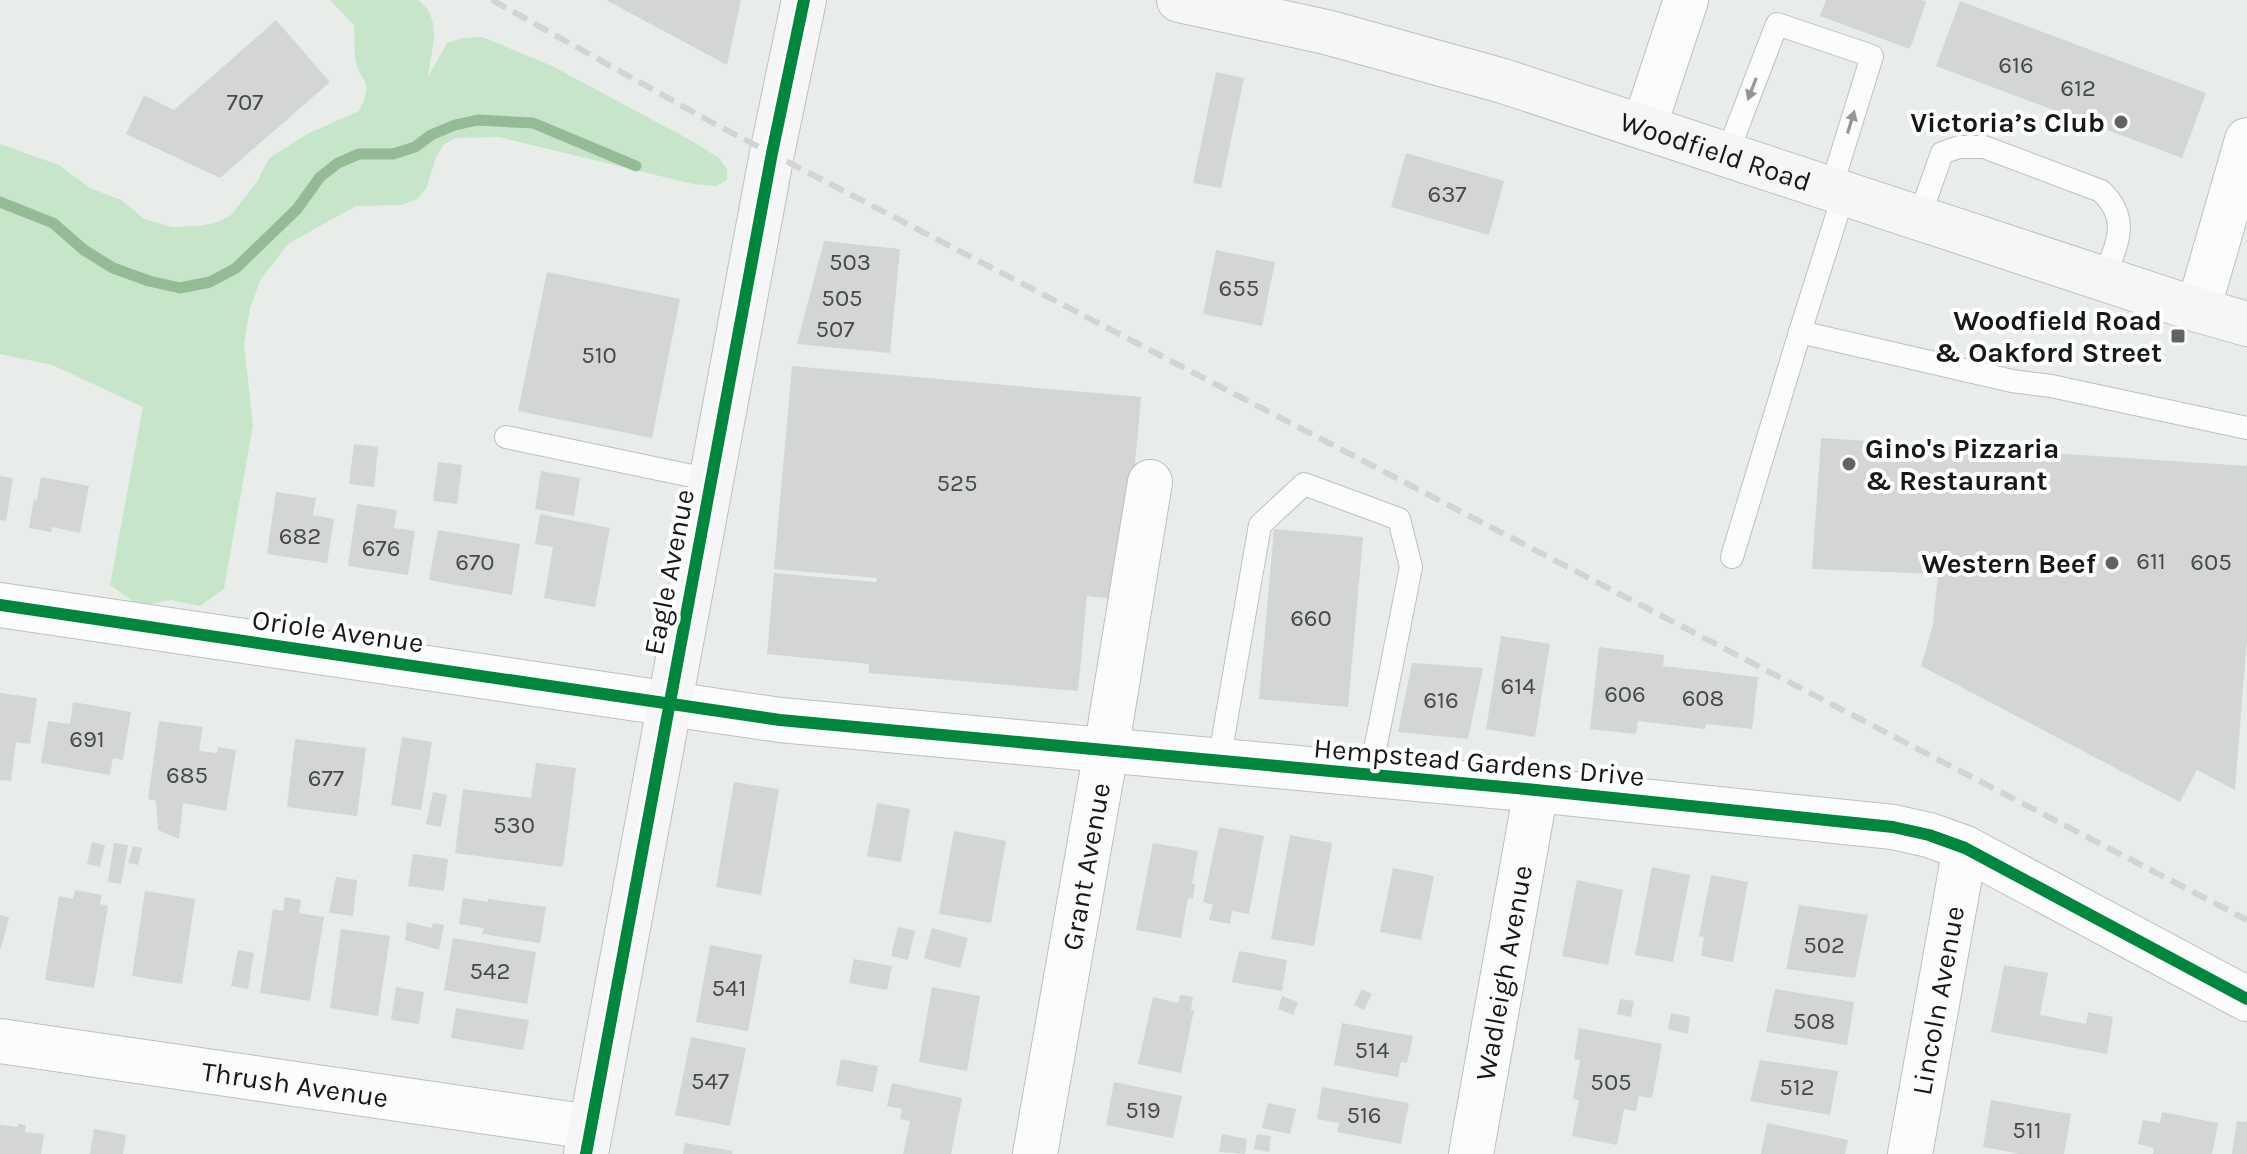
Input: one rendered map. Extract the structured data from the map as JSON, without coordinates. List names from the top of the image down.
{
  "streets": {
    "street": [
      "Woodfield Road",
      "Eagle Avenue",
      "Oriole Avenue",
      "Hempstead Gardens Drive",
      "Grant Avenue",
      "Wadleigh Avenue",
      "Lincoln Avenue",
      "Thrush Avenue"
    ]
  },
  "crossings": [
    ["Eagle Avenue", "Oriole Avenue"],
    ["Eagle Avenue", "Hempstead Gardens Drive"],
    ["Eagle Avenue", "Thrush Avenue"],
    ["Oriole Avenue", "Hempstead Gardens Drive"],
    ["Hempstead Gardens Drive", "Grant Avenue"],
    ["Hempstead Gardens Drive", "Wadleigh Avenue"],
    ["Hempstead Gardens Drive", "Lincoln Avenue"]
  ],
  "places": {
    "other": ["Victoria’s Club", "Gino's Pizzaria & Restaurant", "Western Beef"],
    "transit": ["Woodfield Road & Oakford Street"]
  },
  "house_numbers": [
    "616",
    "612",
    "707",
    "637",
    "503",
    "655",
    "505",
    "507",
    "510",
    "525",
    "682",
    "676",
    "611",
    "670",
    "605",
    "660",
    "614",
    "606",
    "608",
    "616",
    "691",
    "685",
    "677",
    "530",
    "502",
    "542",
    "541",
    "508",
    "514",
    "547",
    "505",
    "512",
    "519",
    "516",
    "511"
  ]
}
